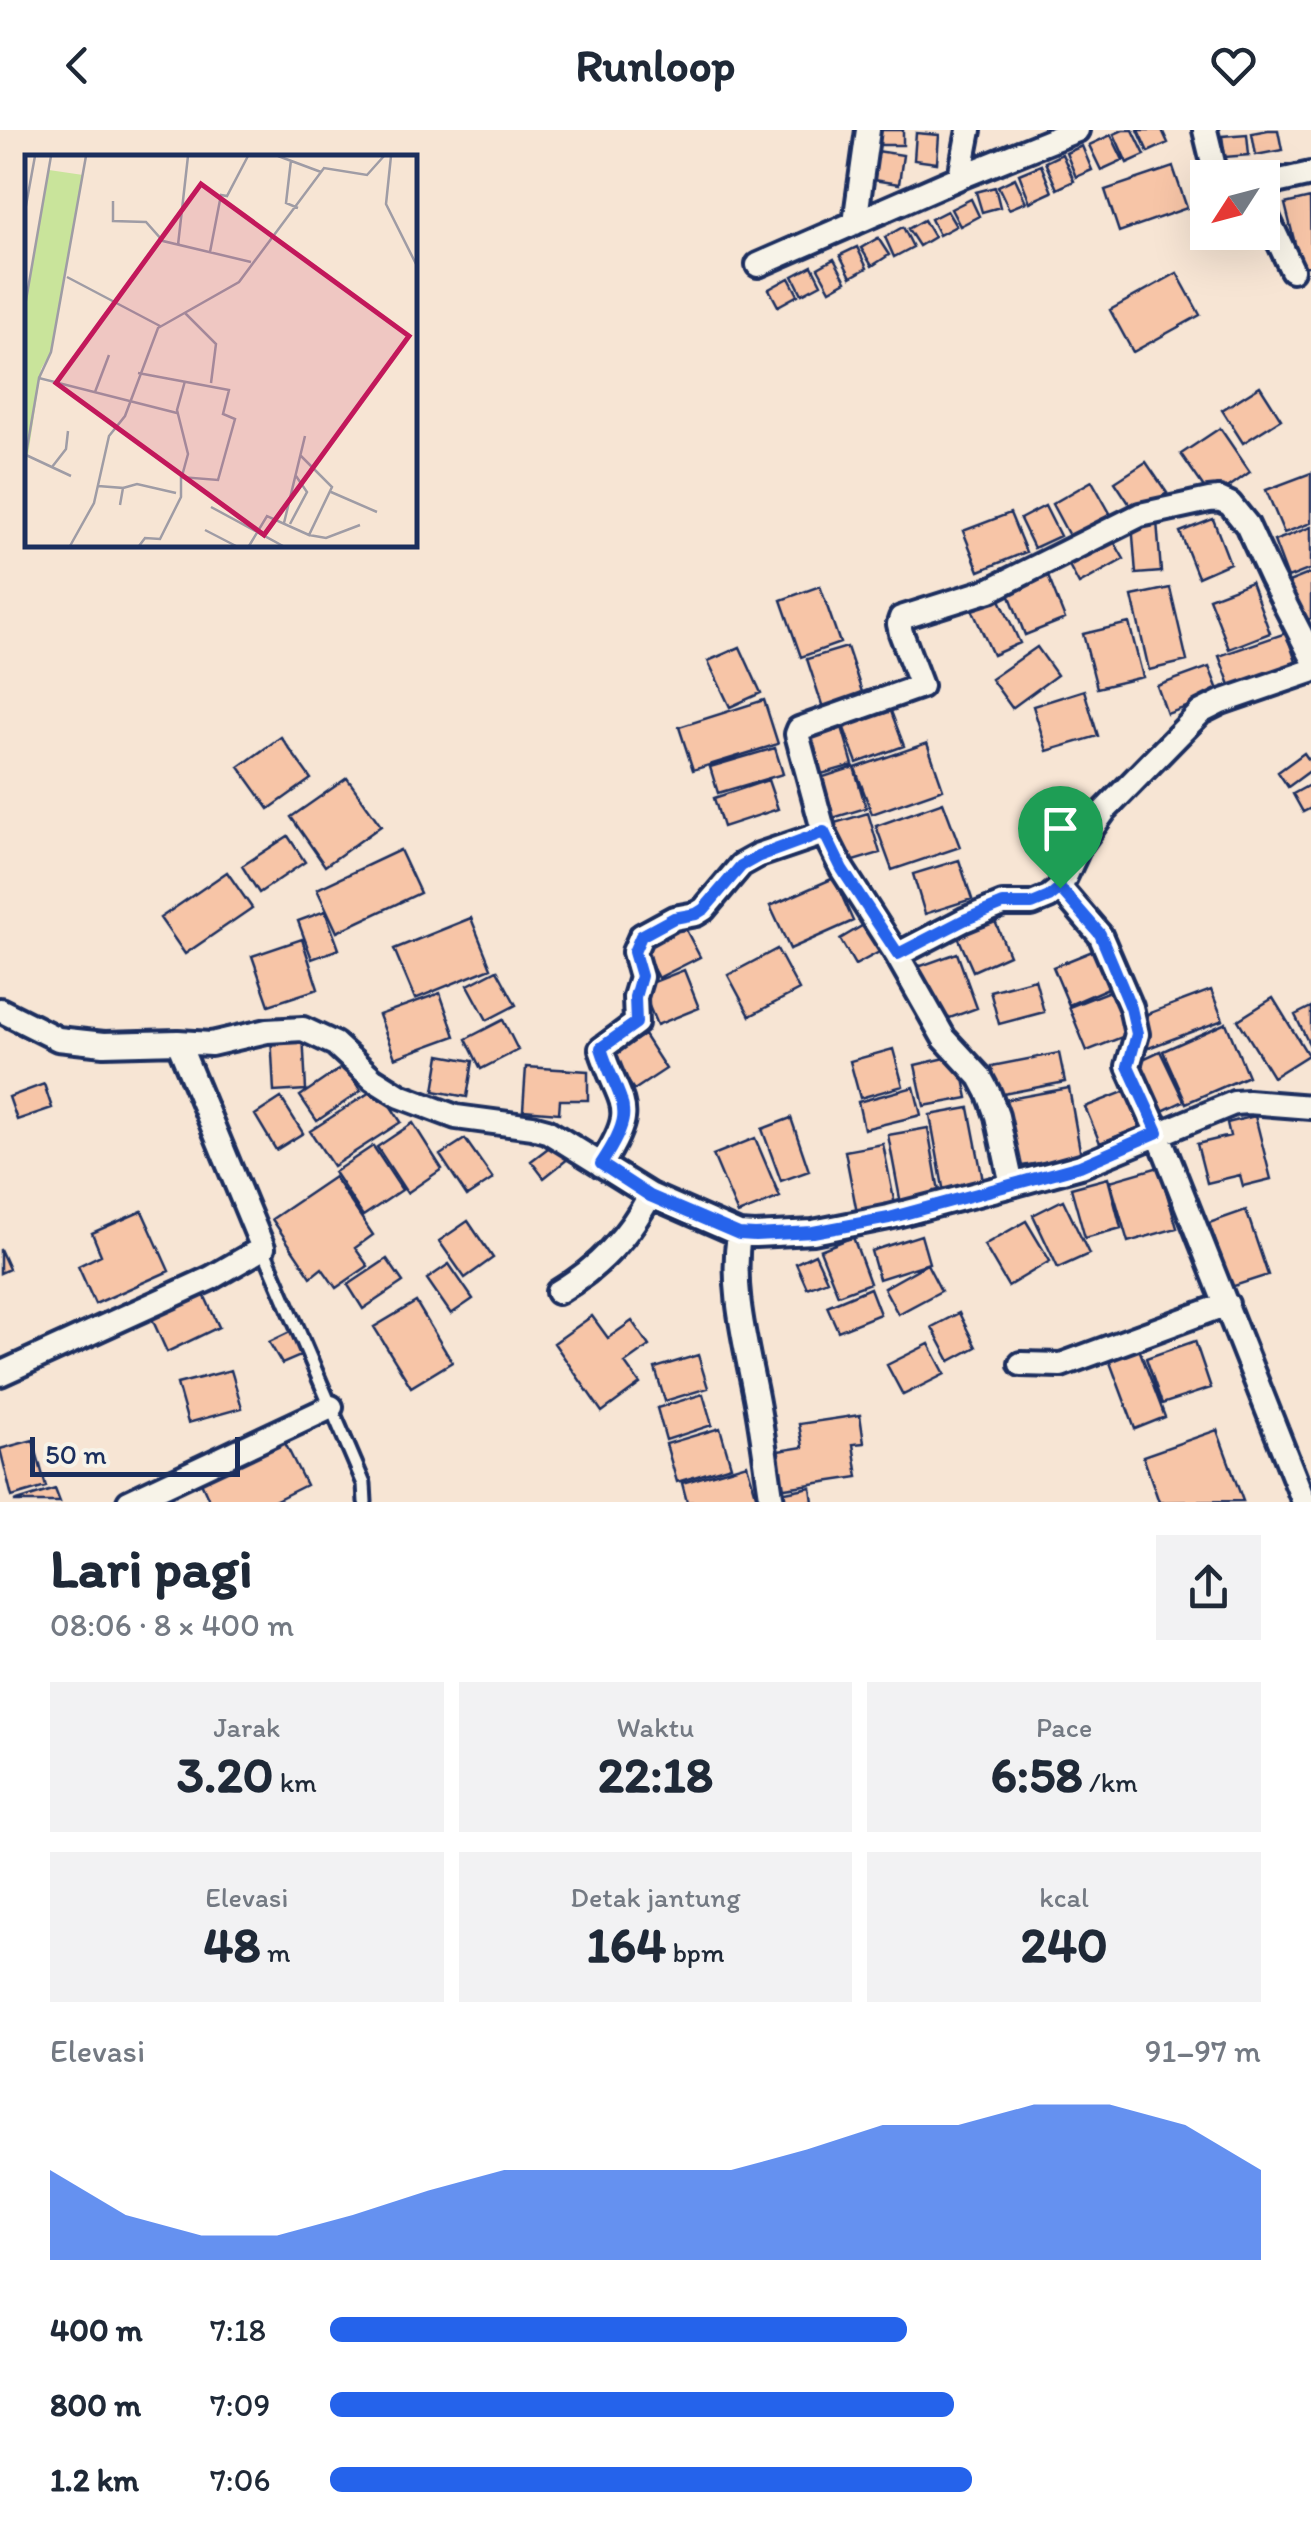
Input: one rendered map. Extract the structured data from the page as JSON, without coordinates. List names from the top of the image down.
{
  "scale_bar": "50 m",
  "north": "bottom left",
  "page": {
    "header": "Runloop",
    "scale": "50 m",
    "heading": ["Lari pagi", "08:06 · 8 × 400 m"],
    "stats": [
      ["Jarak", "3.20 km"],
      ["Waktu", "22:18"],
      ["Pace", "6:58 /km"],
      ["Elevasi", "48 m"],
      ["Detak jantung", "164 bpm"],
      ["kcal", "240"]
    ],
    "chart": ["Elevasi", "91–97 m"],
    "list": [
      {
        "name": "400 m",
        "note": "7:18"
      },
      {
        "name": "800 m",
        "note": "7:09"
      },
      {
        "name": "1.2 km",
        "note": "7:06"
      }
    ]
  }
}
